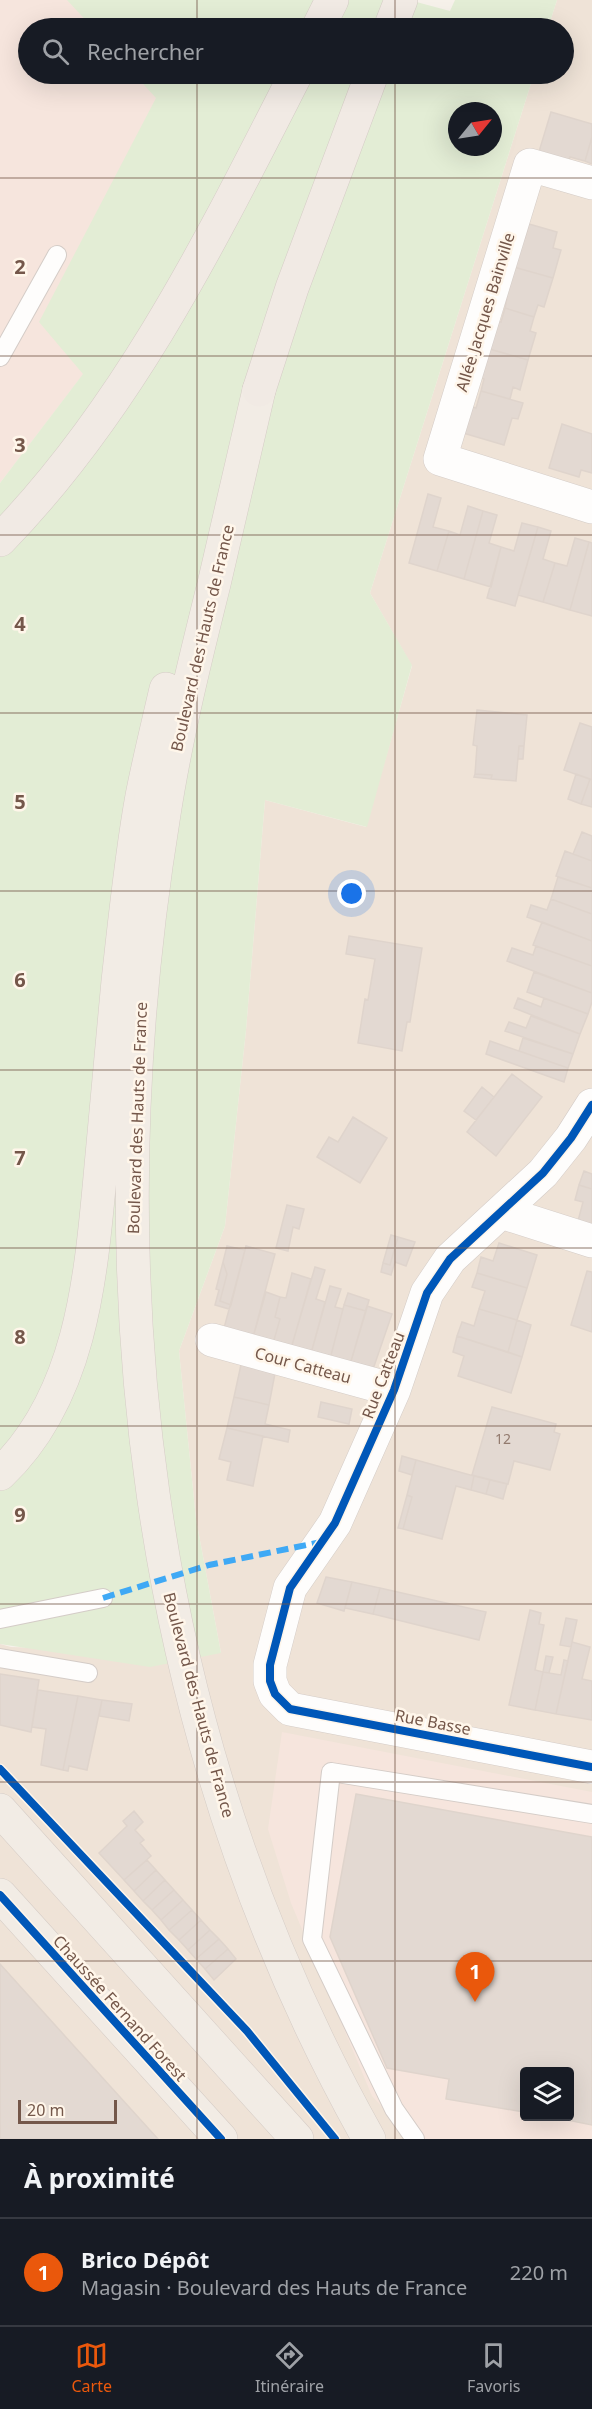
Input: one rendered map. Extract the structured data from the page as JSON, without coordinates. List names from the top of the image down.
{
  "streets": {
    "highway": ["Boulevard des Hauts de France"],
    "main road": ["Chaussée Fernand Forest"],
    "street": [
      "Allée Jacques Bainville",
      "Cour Catteau",
      "Rue Catteau",
      "Rue Basse"
    ]
  },
  "crossings": [
    ["Cour Catteau", "Rue Catteau"],
    ["Rue Catteau", "Rue Basse"]
  ],
  "house_numbers": ["12"],
  "scale_bar": "20 m",
  "north": "top right",
  "page": {
    "search": "Rechercher",
    "pins": "1",
    "scale": "20 m",
    "heading": "À proximité",
    "list": [
      {
        "mark": "1",
        "name": "Brico Dépôt",
        "note": "Magasin · Boulevard des Hauts de France",
        "value": "220 m"
      }
    ],
    "nav": ["Carte", "Itinéraire", "Favoris"]
  },
  "grid": {
    "rows": [
      "2",
      "3",
      "4",
      "5",
      "6",
      "7",
      "8",
      "9"
    ]
  }
}
